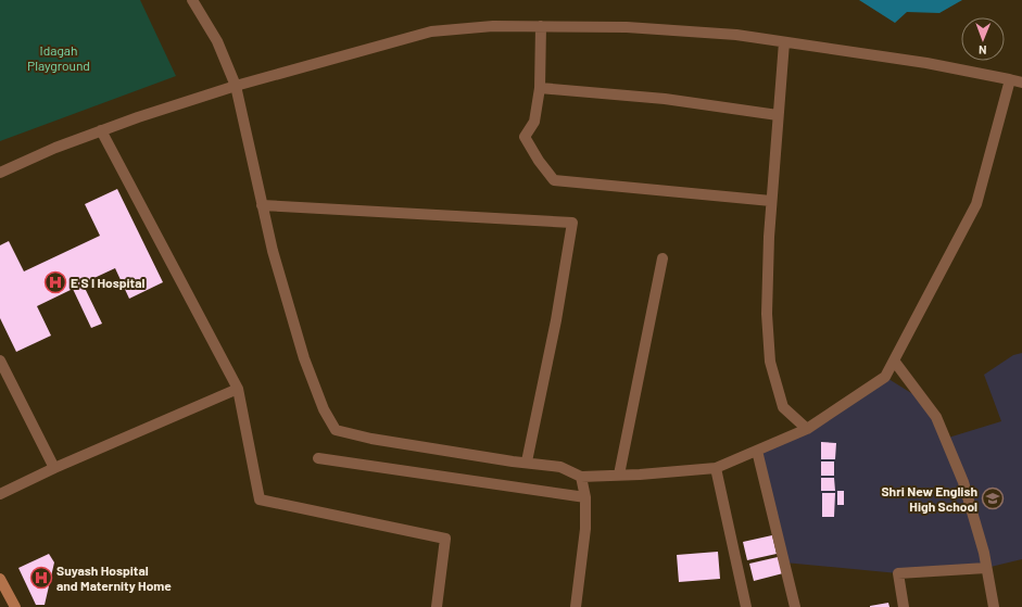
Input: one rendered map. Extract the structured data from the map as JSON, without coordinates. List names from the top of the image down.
{
  "parks": ["Idagah Playground"],
  "places": {
    "hospital": ["E S I Hospital", "Suyash Hospital and Maternity Home"],
    "school or university": ["Shri New English High School"]
  },
  "north": "bottom"
}
